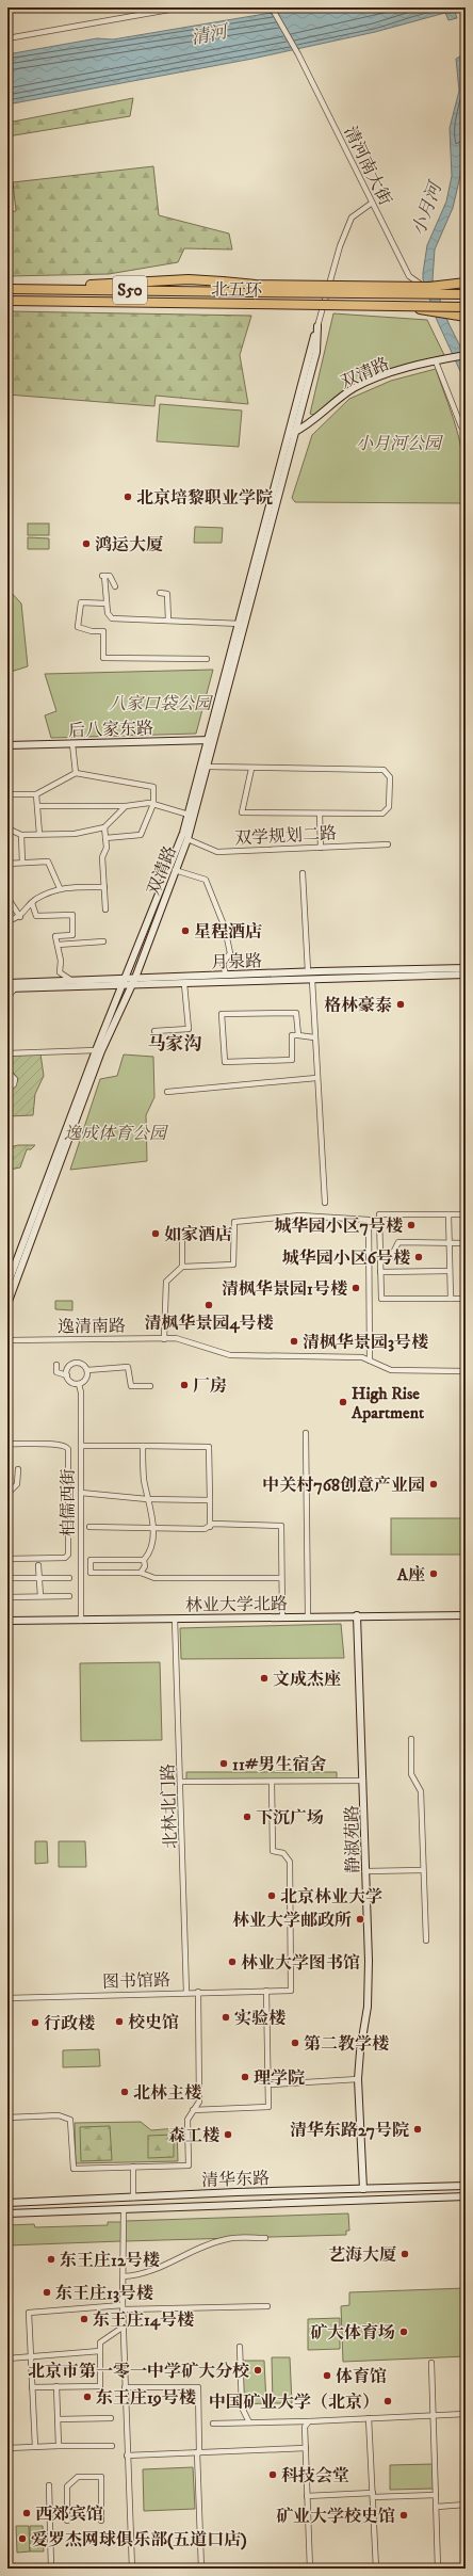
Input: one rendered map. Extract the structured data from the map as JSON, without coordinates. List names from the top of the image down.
{
  "streets": {
    "highway": ["北五环", "S50"],
    "main road": [
      "双清路",
      "后八家东路",
      "月泉路",
      "林业大学北路",
      "静淑苑路",
      "清华东路"
    ],
    "street": [
      "清河南大街",
      "双学规划二路",
      "逸清南路",
      "柏儒西街",
      "北林北门路",
      "图书馆路"
    ]
  },
  "crossings": [
    ["双清路", "后八家东路"],
    ["双清路", "双学规划二路"],
    ["双清路", "月泉路"],
    ["柏儒西街", "林业大学北路"],
    ["林业大学北路", "北林北门路"],
    ["林业大学北路", "静淑苑路"],
    ["北林北门路", "图书馆路"],
    ["静淑苑路", "清华东路"]
  ],
  "districts": ["马家沟"],
  "water": ["清河", "小月河"],
  "parks": ["小月河公园", "八家口袋公园", "逸成体育公园"],
  "places": [
    "北京培黎职业学院",
    "鸿运大厦",
    "星程酒店",
    "格林豪泰",
    "城华园小区7号楼",
    "如家酒店",
    "城华园小区6号楼",
    "清枫华景园1号楼",
    "清枫华景园4号楼",
    "清枫华景园3号楼",
    "厂房",
    "High Rise Apartment",
    "中关村768创意产业园",
    "A座",
    "文成杰座",
    "11#男生宿舍",
    "下沉广场",
    "北京林业大学",
    "林业大学邮政所",
    "林业大学图书馆",
    "实验楼",
    "校史馆",
    "行政楼",
    "第二教学楼",
    "理学院",
    "北林主楼",
    "清华东路27号院",
    "森工楼",
    "艺海大厦",
    "东王庄12号楼",
    "东王庄13号楼",
    "东王庄14号楼",
    "矿大体育场",
    "北京市第一零一中学矿大分校",
    "体育馆",
    "东王庄19号楼",
    "中国矿业大学（北京）",
    "科技会堂",
    "西郊宾馆",
    "矿业大学校史馆",
    "爱罗杰网球俱乐部(五道口店)"
  ]
}
